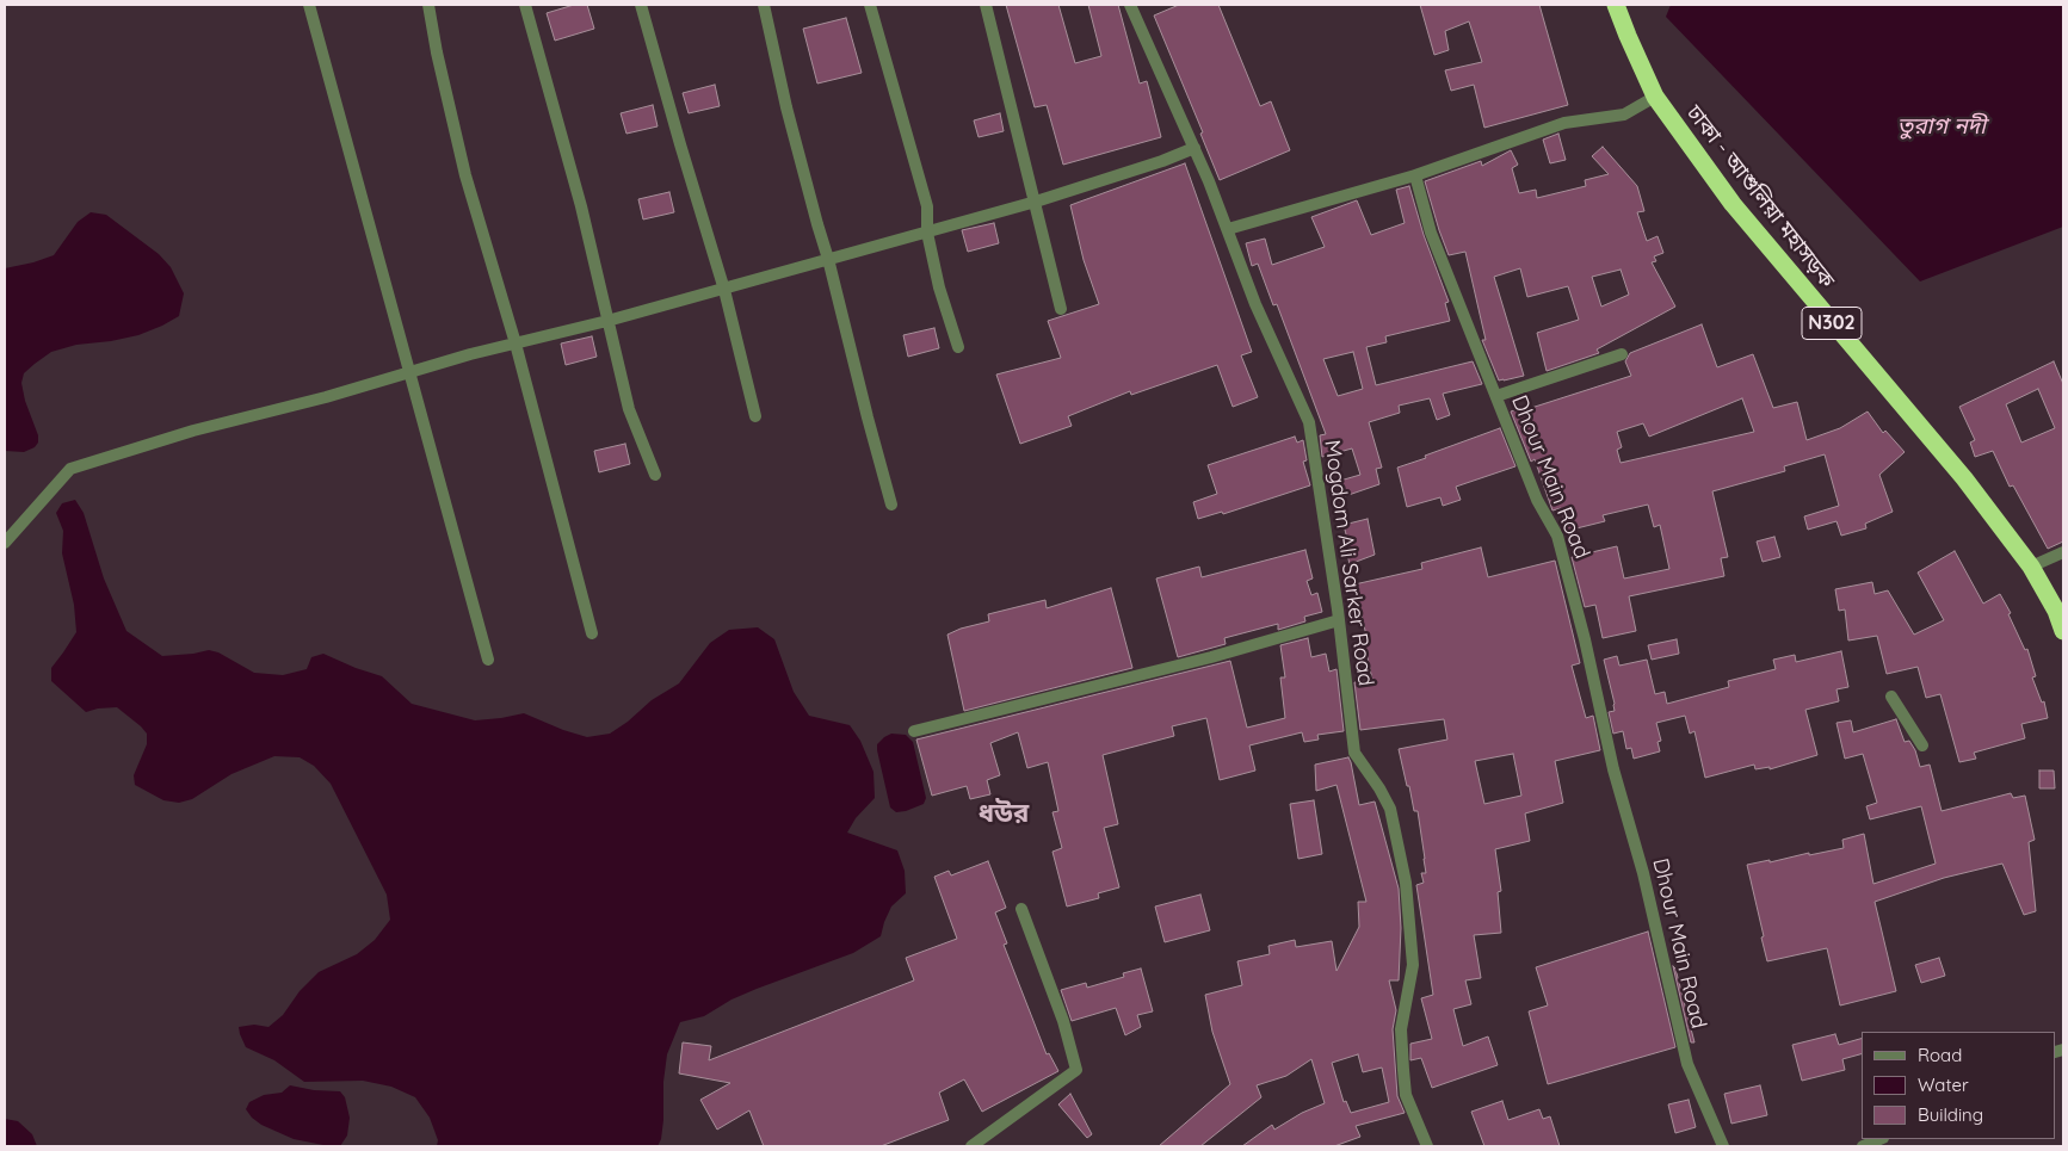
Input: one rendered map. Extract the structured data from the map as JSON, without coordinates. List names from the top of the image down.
{
  "streets": {
    "highway": ["ঢাকা - আশুলিয়া মহাসড়ক", "N302"],
    "street": ["Dhour Main Road", "Mogdom Ali Sarker Road"]
  },
  "districts": ["ধউর"],
  "water": ["তুরাগ নদী"],
  "legend": ["Road", "Water", "Building"]
}
